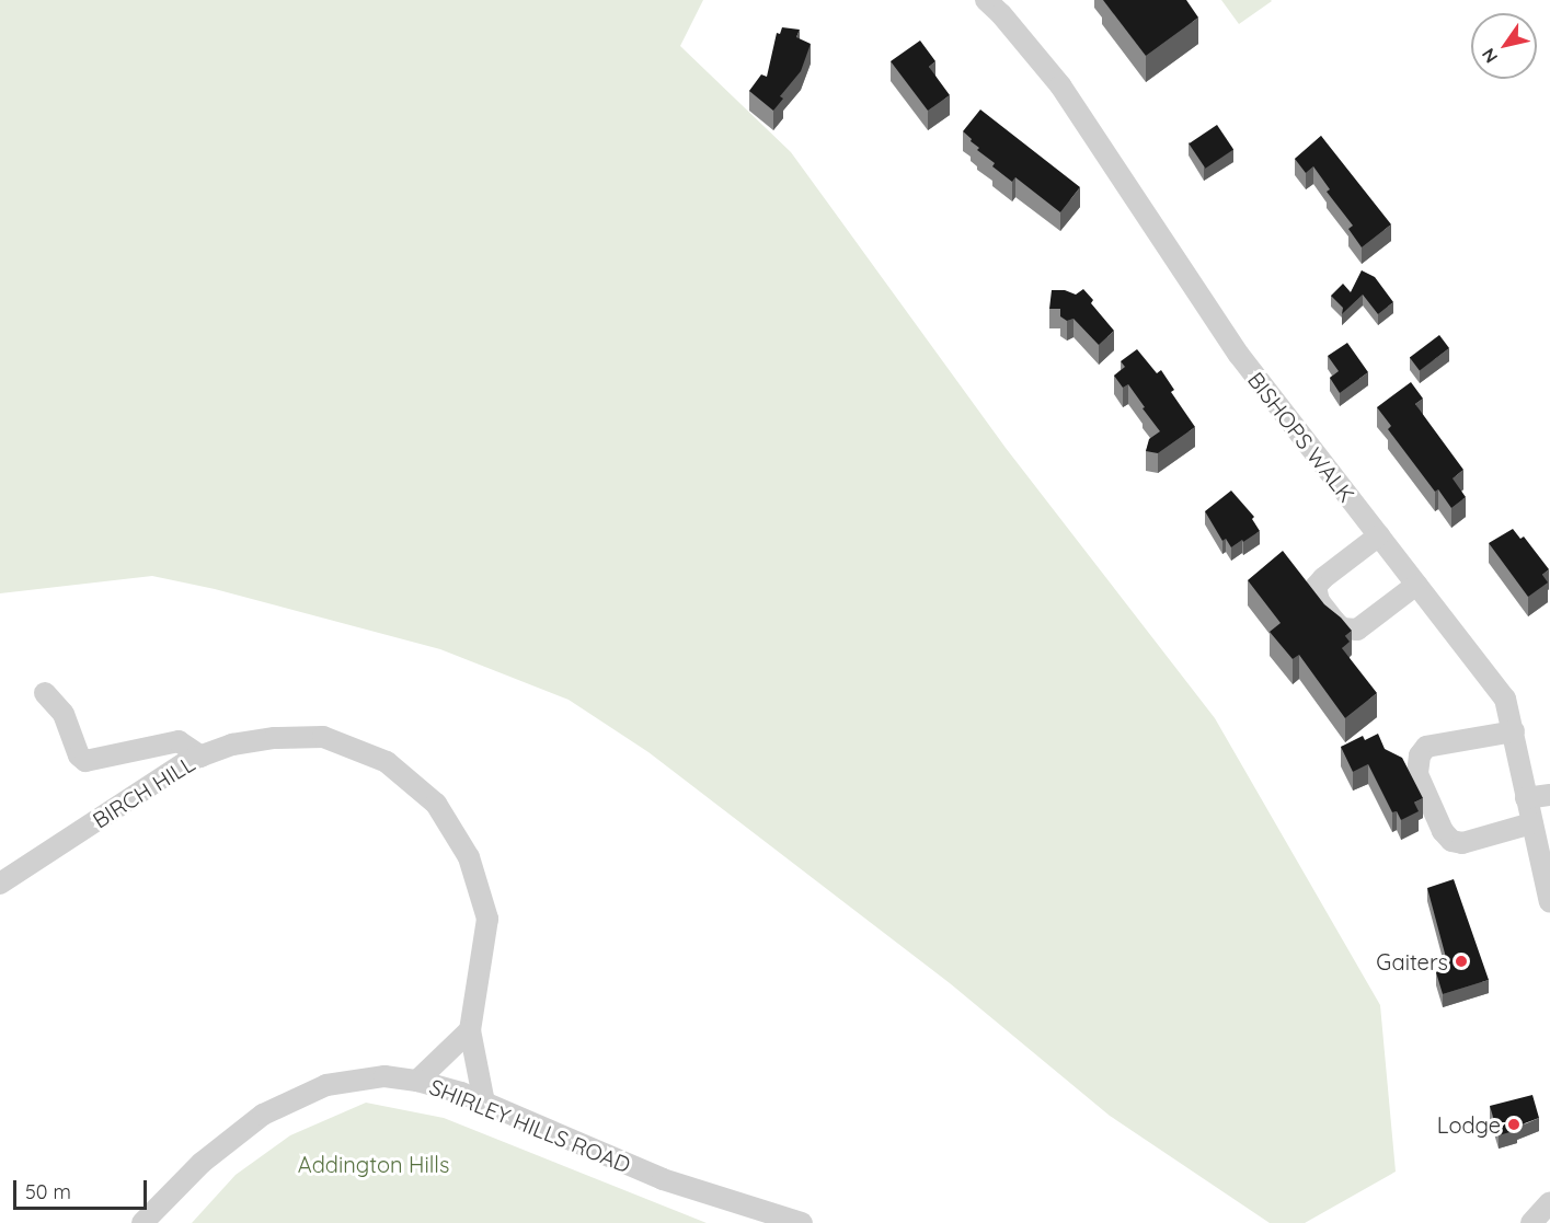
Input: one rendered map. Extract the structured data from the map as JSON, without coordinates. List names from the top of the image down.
{
  "streets": {
    "street": ["BISHOPS WALK", "BIRCH HILL", "SHIRLEY HILLS ROAD"]
  },
  "crossings": [
    ["BIRCH HILL", "SHIRLEY HILLS ROAD"]
  ],
  "parks": ["Addington Hills"],
  "places": ["Gaiters", "Lodge"],
  "scale_bar": "50 m",
  "north": "bottom left"
}
